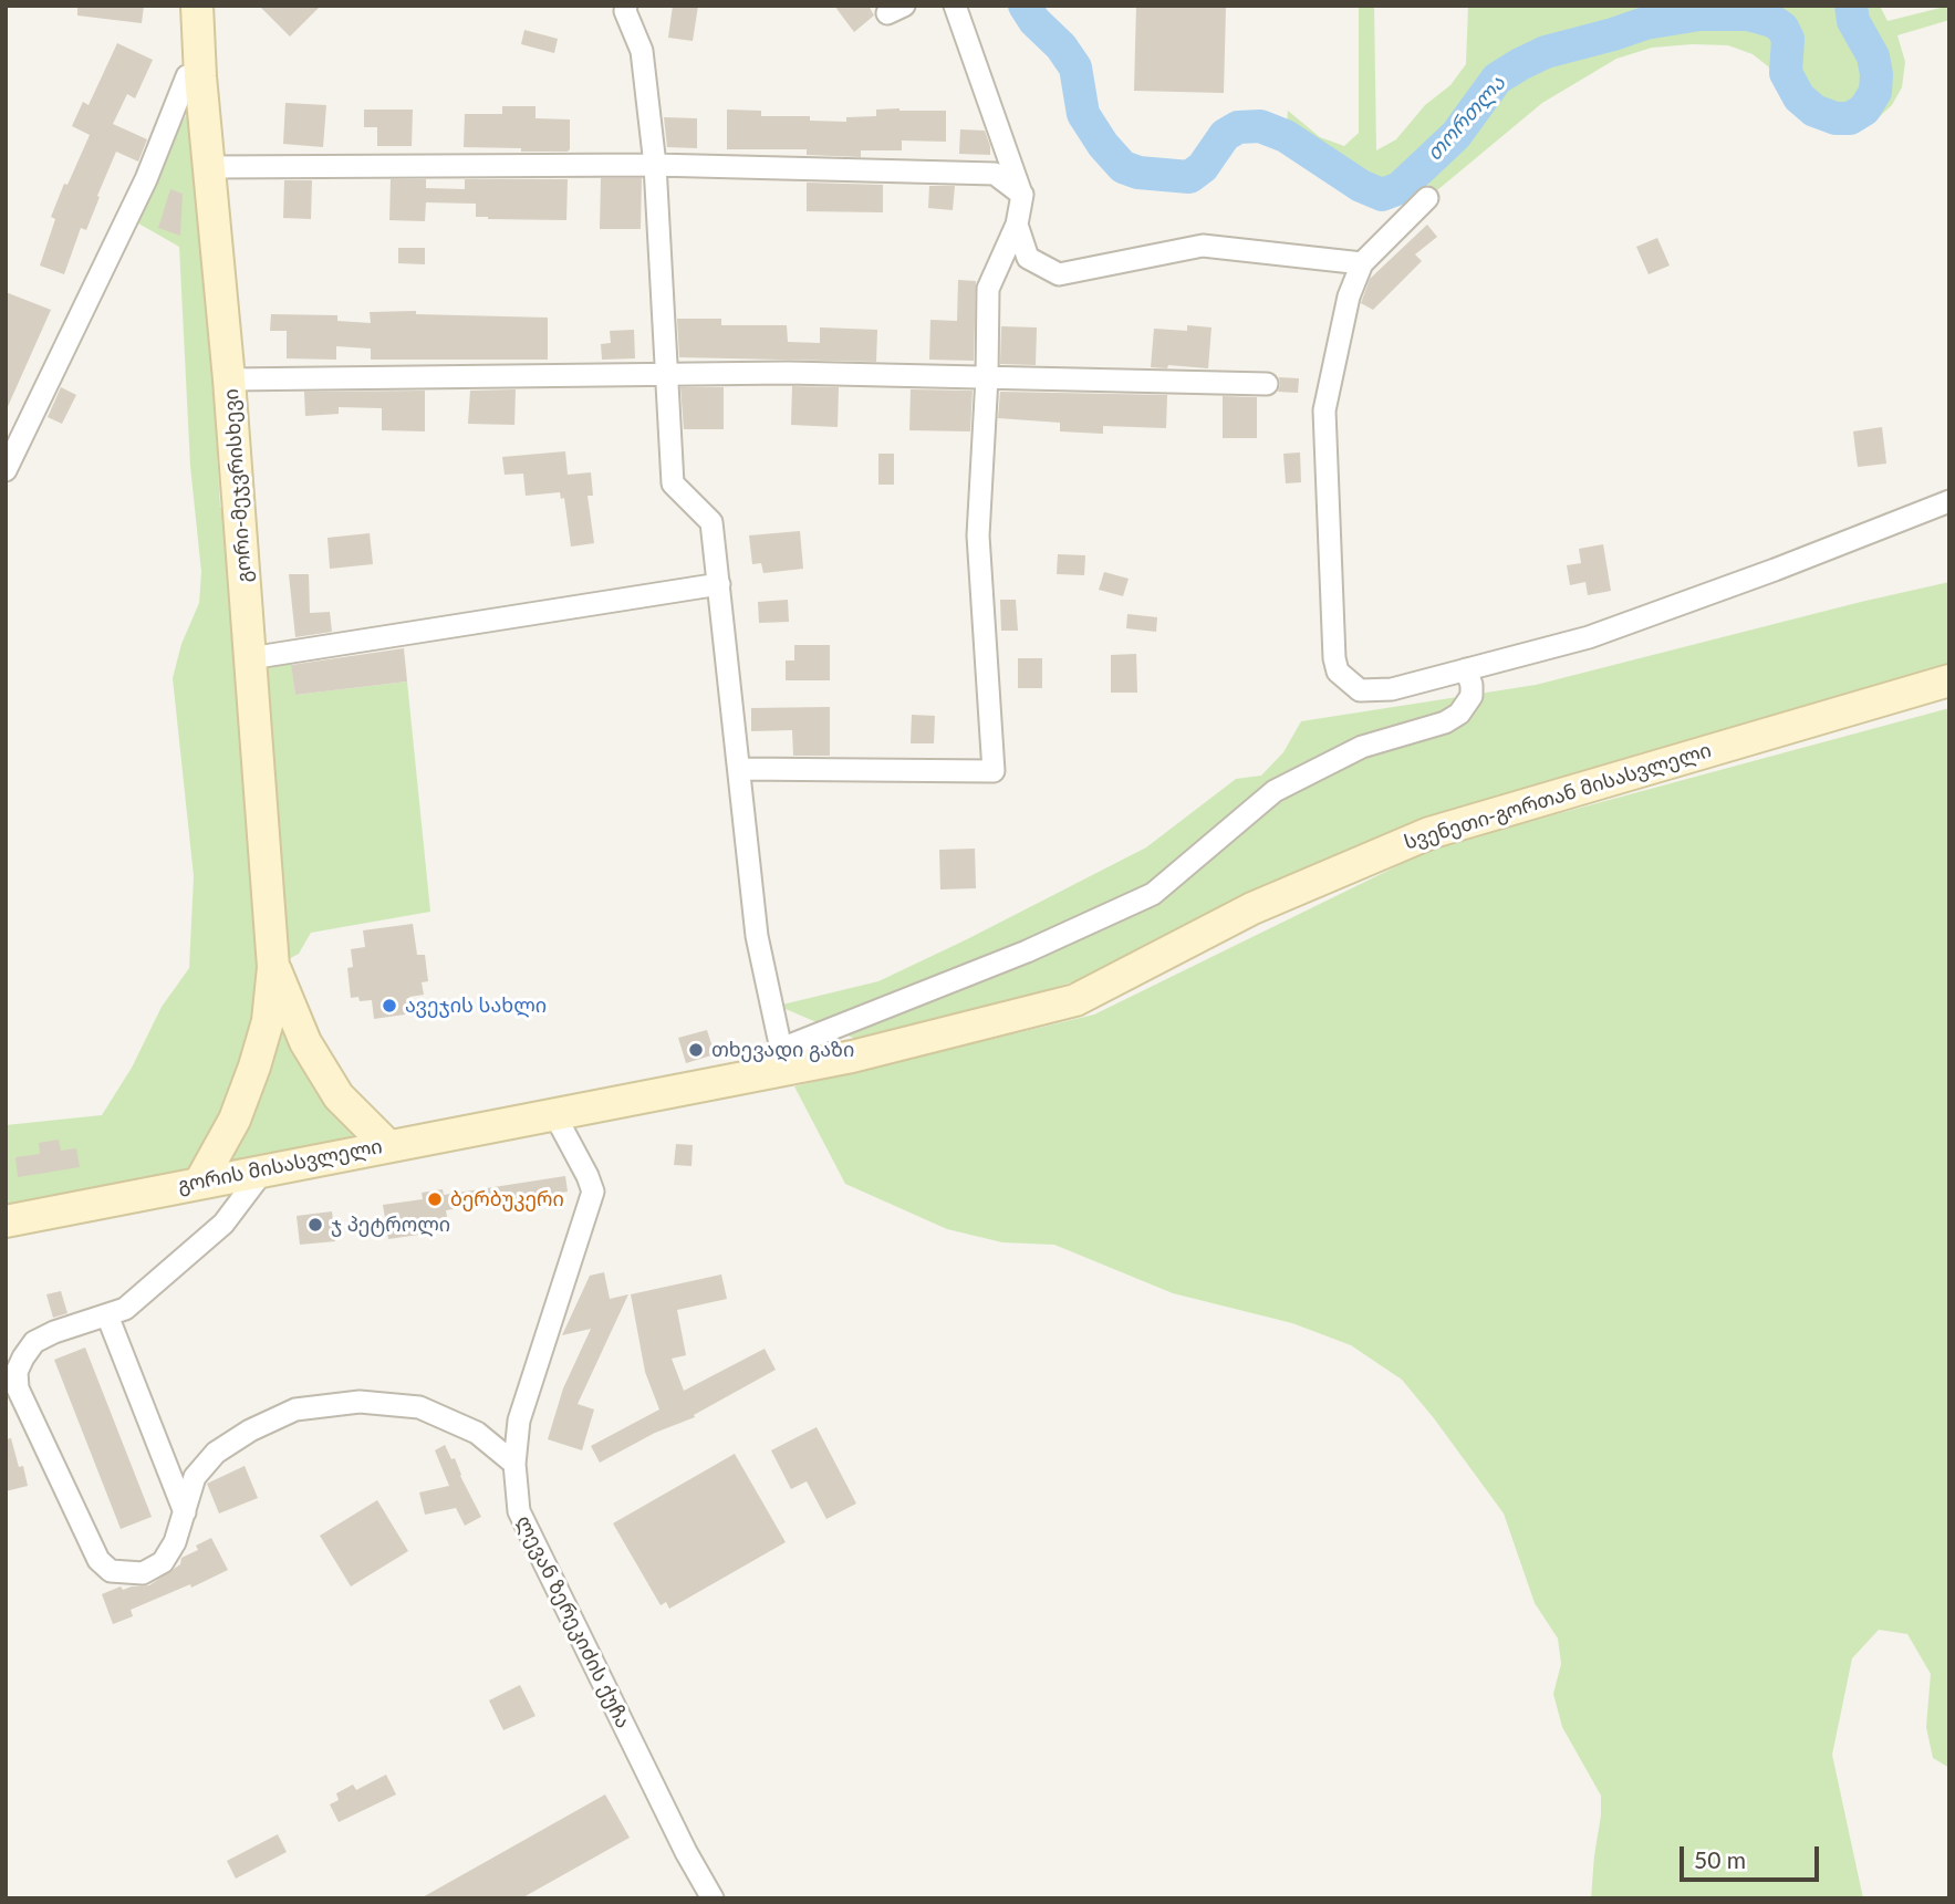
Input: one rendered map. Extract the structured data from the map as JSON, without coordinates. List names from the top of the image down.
{
  "streets": {
    "main road": ["გორი-მეჯვრისხევი", "სვენეთი-გორთან მისასვლელი", "გორის მისასვლელი"],
    "street": ["ლევან ზერეკიძის ქუჩა"]
  },
  "crossings": [
    ["გორი-მეჯვრისხევი", "გორის მისასვლელი"],
    ["სვენეთი-გორთან მისასვლელი", "გორის მისასვლელი"],
    ["სვენეთი-გორთან მისასვლელი", "ლევან ზერეკიძის ქუჩა"],
    ["გორის მისასვლელი", "ლევან ზერეკიძის ქუჩა"]
  ],
  "water": ["თორთლა"],
  "places": [
    "ავეჯის სახლი",
    "თხევადი გაზი",
    "ბერბუკერი",
    "ჯ პეტროლი"
  ],
  "scale_bar": "50 m"
}
